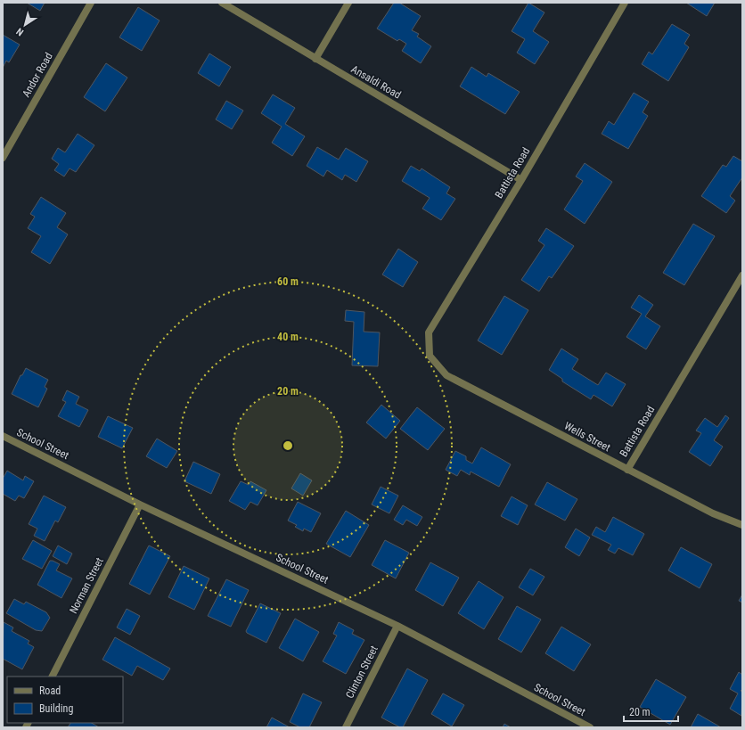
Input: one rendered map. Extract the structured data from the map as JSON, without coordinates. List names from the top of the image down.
{
  "streets": {
    "street": [
      "Andor Road",
      "Ansaldi Road",
      "Battista Road",
      "Wells Street",
      "School Street",
      "Norman Street",
      "Clinton Street"
    ]
  },
  "crossings": [
    ["Ansaldi Road", "Battista Road"],
    ["Battista Road", "Wells Street"],
    ["School Street", "Norman Street"],
    ["School Street", "Clinton Street"]
  ],
  "legend": ["Road", "Building"],
  "scale_bar": "20 m",
  "north": "bottom left",
  "rings": ["60 m", "40 m", "20 m"]
}
